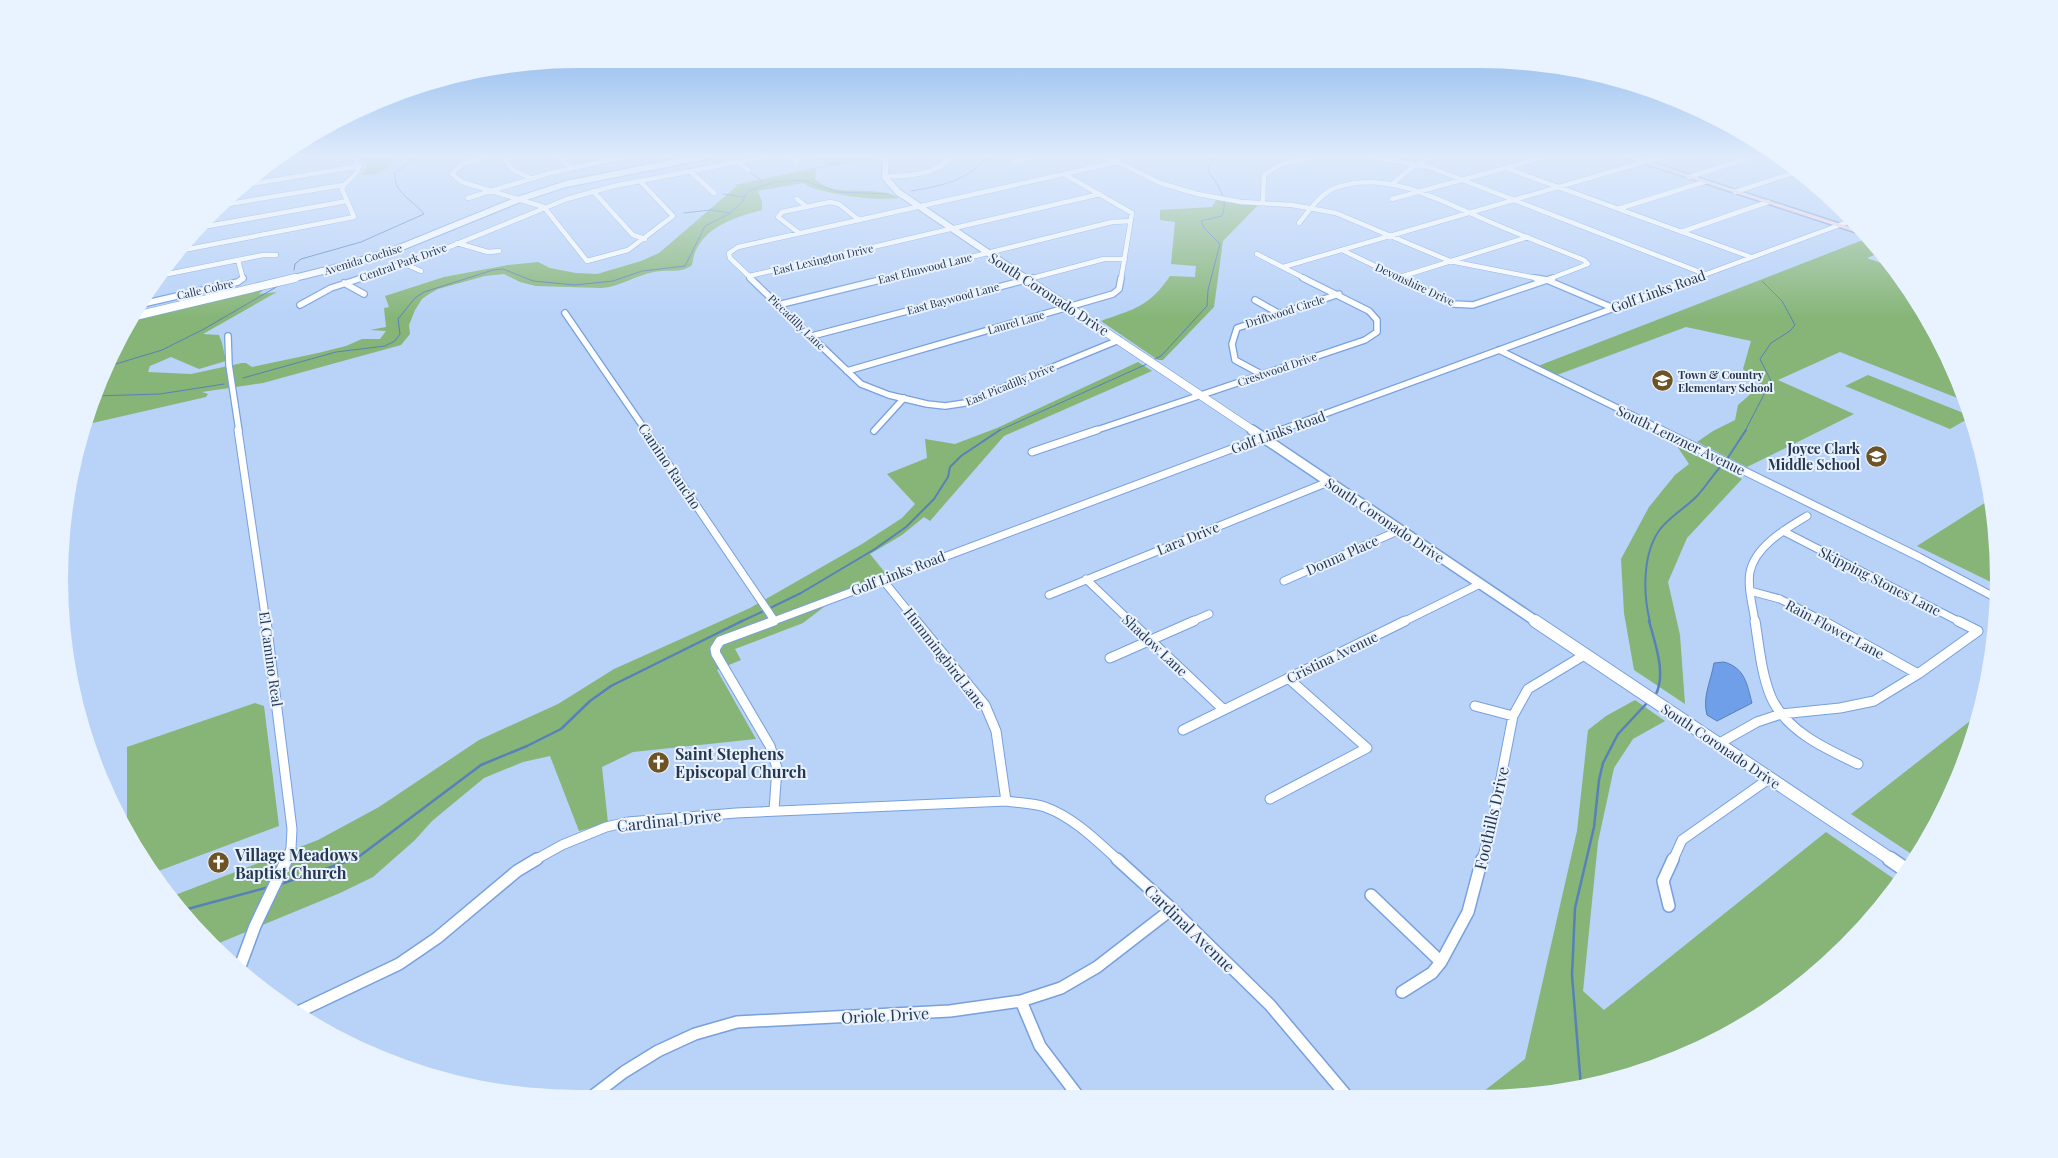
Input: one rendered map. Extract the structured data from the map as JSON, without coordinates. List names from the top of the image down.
{
  "streets": {
    "street": [
      "Avenida Cochise",
      "East Lexington Drive",
      "Central Park Drive",
      "East Elmwood Lane",
      "Devonshire Drive",
      "Calle Cobre",
      "Golf Links Road",
      "South Coronado Drive",
      "East Baywood Lane",
      "Driftwood Circle",
      "Piccadilly Lane",
      "Laurel Lane",
      "Crestwood Drive",
      "East Picadilly Drive",
      "South Lenzner Avenue",
      "Camino Rancho",
      "Lara Drive",
      "Donna Place",
      "Skipping Stones Lane",
      "Rain Flower Lane",
      "Shadow Lane",
      "Cristina Avenue",
      "Hummingbird Lane",
      "El Camino Real",
      "Foothills Drive",
      "Cardinal Drive",
      "Cardinal Avenue",
      "Oriole Drive"
    ]
  },
  "crossings": [
    ["East Lexington Drive", "South Coronado Drive"],
    ["East Lexington Drive", "Piccadilly Lane"],
    ["East Elmwood Lane", "South Coronado Drive"],
    ["East Elmwood Lane", "Piccadilly Lane"],
    ["East Elmwood Lane", "Laurel Lane"],
    ["Golf Links Road", "South Coronado Drive"],
    ["Golf Links Road", "South Lenzner Avenue"],
    ["Golf Links Road", "Camino Rancho"],
    ["Golf Links Road", "Hummingbird Lane"],
    ["Golf Links Road", "Cardinal Drive"],
    ["South Coronado Drive", "East Baywood Lane"],
    ["South Coronado Drive", "Laurel Lane"],
    ["South Coronado Drive", "Crestwood Drive"],
    ["South Coronado Drive", "East Picadilly Drive"],
    ["South Coronado Drive", "Lara Drive"],
    ["South Coronado Drive", "Donna Place"],
    ["South Coronado Drive", "Cristina Avenue"],
    ["South Coronado Drive", "Foothills Drive"],
    ["East Baywood Lane", "Piccadilly Lane"],
    ["East Baywood Lane", "Laurel Lane"],
    ["Driftwood Circle", "Crestwood Drive"],
    ["Piccadilly Lane", "Laurel Lane"],
    ["Piccadilly Lane", "East Picadilly Drive"],
    ["Lara Drive", "Shadow Lane"],
    ["Skipping Stones Lane", "Rain Flower Lane"],
    ["Shadow Lane", "Cristina Avenue"],
    ["Hummingbird Lane", "Cardinal Drive"],
    ["Hummingbird Lane", "Cardinal Avenue"],
    ["Cardinal Drive", "Cardinal Avenue"],
    ["Cardinal Avenue", "Oriole Drive"]
  ],
  "places": {
    "school or university": ["Town & Country Elementary School", "Joyce Clark Middle School"],
    "church": ["Saint Stephens Episcopal Church", "Village Meadows Baptist Church"]
  }
}
